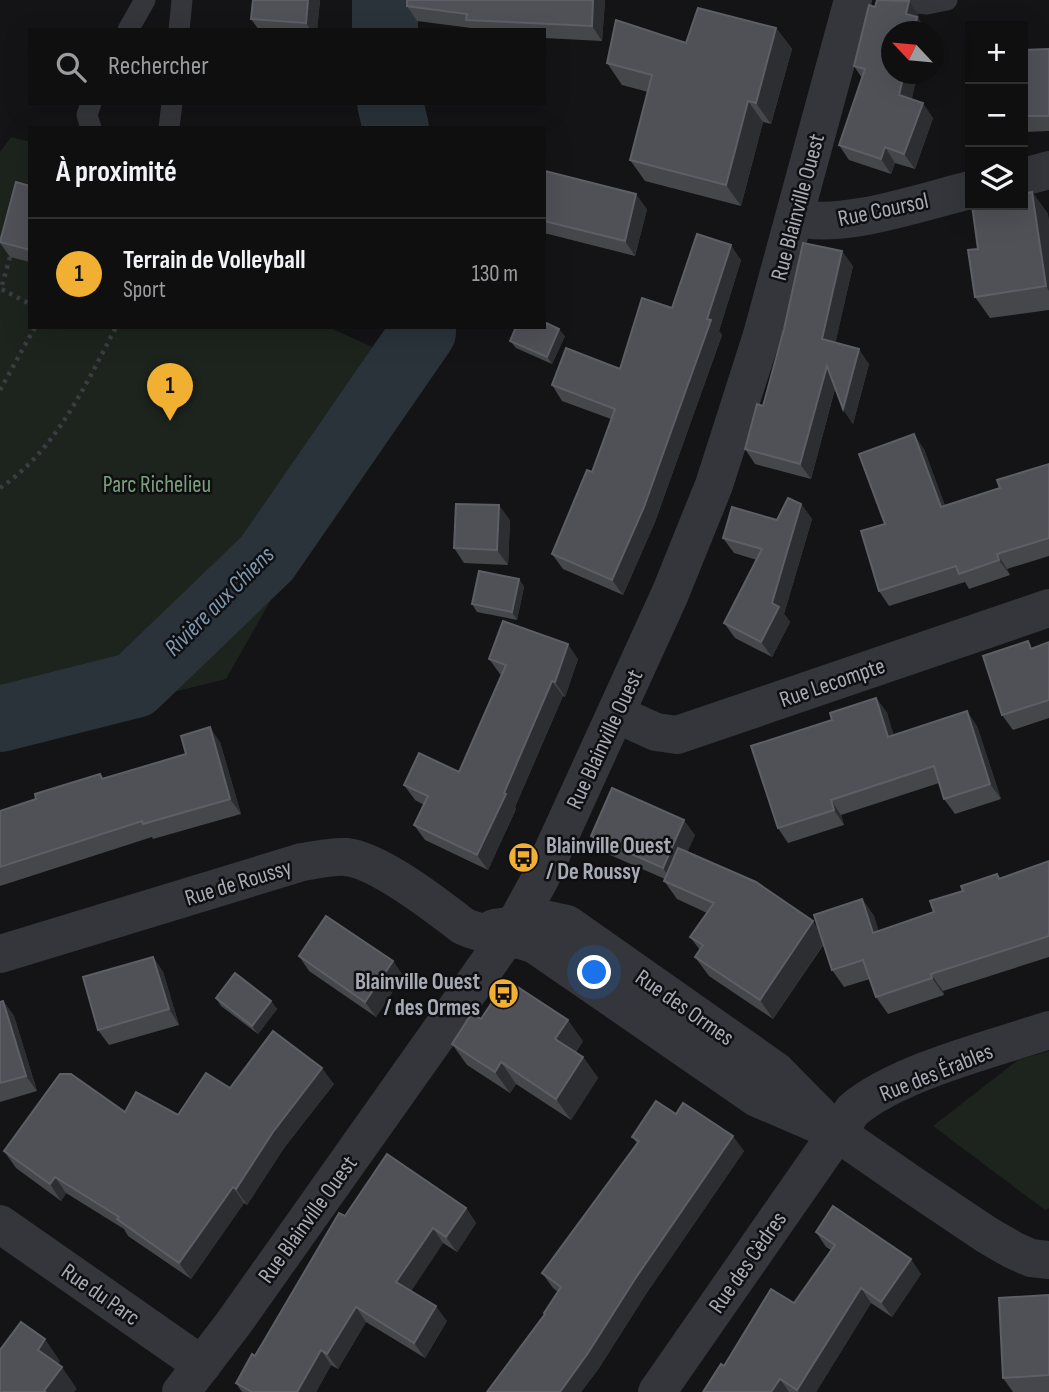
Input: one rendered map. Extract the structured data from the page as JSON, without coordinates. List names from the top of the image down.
{
  "streets": {
    "street": [
      "Rue Blainville Ouest",
      "Rue Coursol",
      "Rue Lecompte",
      "Rue de Roussy",
      "Rue des Ormes",
      "Rue des Érables",
      "Rue des Cèdres",
      "Rue du Parc"
    ]
  },
  "crossings": [
    ["Rue Blainville Ouest", "Rue Coursol"],
    ["Rue Blainville Ouest", "Rue Lecompte"],
    ["Rue Blainville Ouest", "Rue de Roussy"],
    ["Rue Blainville Ouest", "Rue des Ormes"],
    ["Rue Blainville Ouest", "Rue du Parc"],
    ["Rue de Roussy", "Rue des Ormes"],
    ["Rue des Ormes", "Rue des Érables"],
    ["Rue des Ormes", "Rue des Cèdres"],
    ["Rue des Érables", "Rue des Cèdres"]
  ],
  "water": ["Rivière aux Chiens"],
  "parks": ["Parc Richelieu"],
  "places": {
    "bus stop": ["Blainville Ouest / De Roussy", "Blainville Ouest / des Ormes"]
  },
  "north": "top left",
  "page": {
    "map_buttons": ["+", "−"],
    "search": "Rechercher",
    "heading": "À proximité",
    "list": [
      {
        "mark": "1",
        "name": "Terrain de Volleyball",
        "note": "Sport",
        "value": "130 m"
      }
    ],
    "pins": "1"
  }
}
